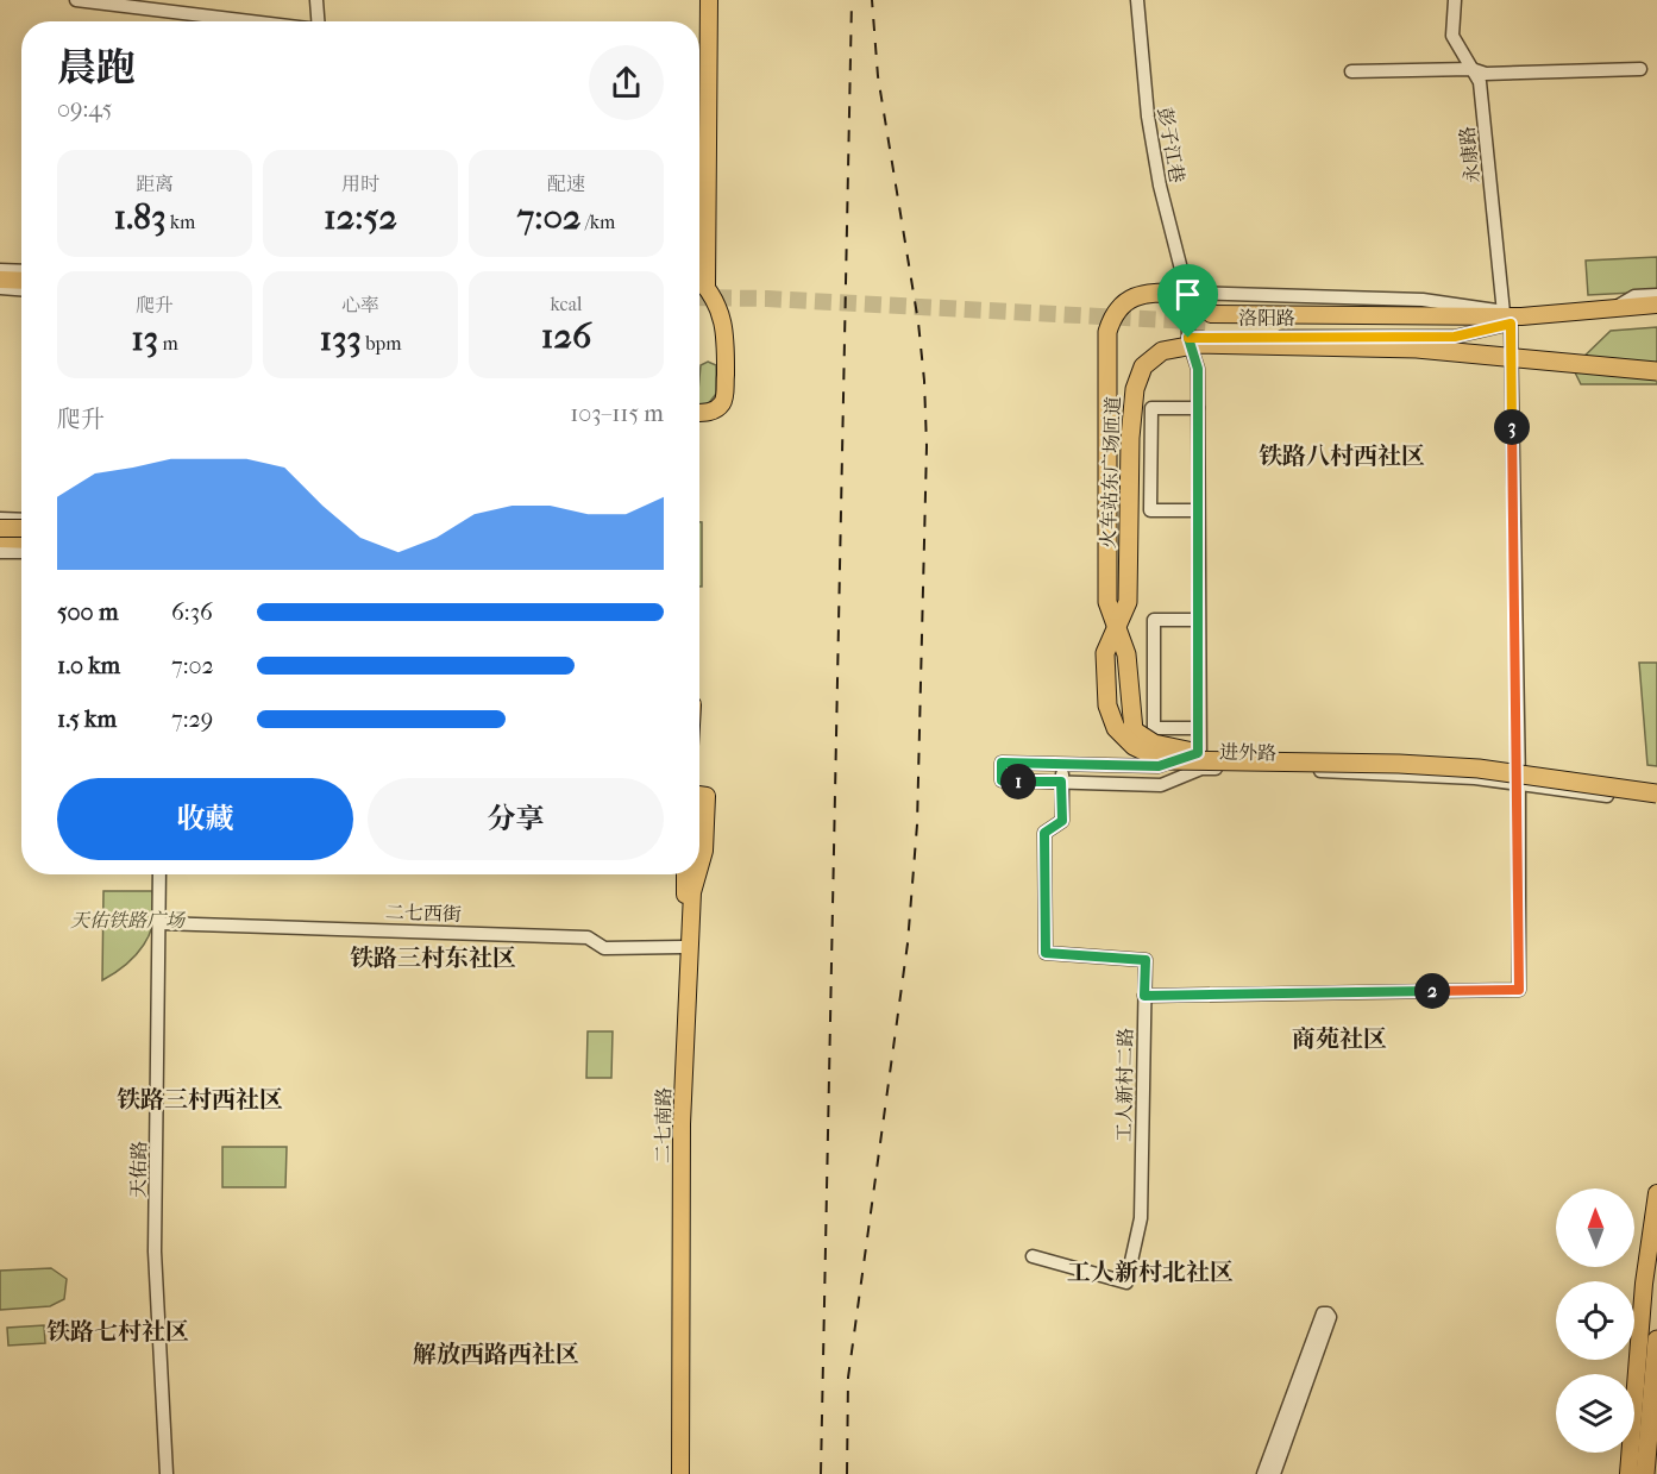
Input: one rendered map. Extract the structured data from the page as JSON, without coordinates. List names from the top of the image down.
{
  "streets": {
    "highway": ["火车站东广场匝道"],
    "main road": ["洛阳路", "二七南路"],
    "street": [
      "彭子江巷",
      "永康路",
      "进外路",
      "二七西街",
      "工人新村二路",
      "天佑路"
    ]
  },
  "crossings": [
    ["彭子江巷", "洛阳路"],
    ["彭子江巷", "火车站东广场匝道"],
    ["永康路", "洛阳路"],
    ["永康路", "进外路"],
    ["永康路", "工人新村二路"],
    ["洛阳路", "火车站东广场匝道"],
    ["火车站东广场匝道", "进外路"],
    ["进外路", "工人新村二路"],
    ["二七西街", "二七南路"],
    ["二七西街", "天佑路"]
  ],
  "districts": [
    "铁路八村西社区",
    "铁路三村东社区",
    "商苑社区",
    "铁路三村西社区",
    "工人新村北社区",
    "铁路七村社区",
    "解放西路西社区"
  ],
  "parks": ["天佑铁路广场"],
  "north": "top",
  "page": {
    "heading": ["晨跑", "09:45"],
    "stats": [
      ["距离", "1.83 km"],
      ["用时", "12:52"],
      ["配速", "7:02 /km"],
      ["爬升", "13 m"],
      ["心率", "133 bpm"],
      ["kcal", "126"]
    ],
    "chart": ["爬升", "103–115 m"],
    "pins": ["3", "1", "2"],
    "list": [
      {
        "name": "500 m",
        "note": "6:36"
      },
      {
        "name": "1.0 km",
        "note": "7:02"
      },
      {
        "name": "1.5 km",
        "note": "7:29"
      }
    ],
    "buttons": ["收藏", "分享"]
  }
}
